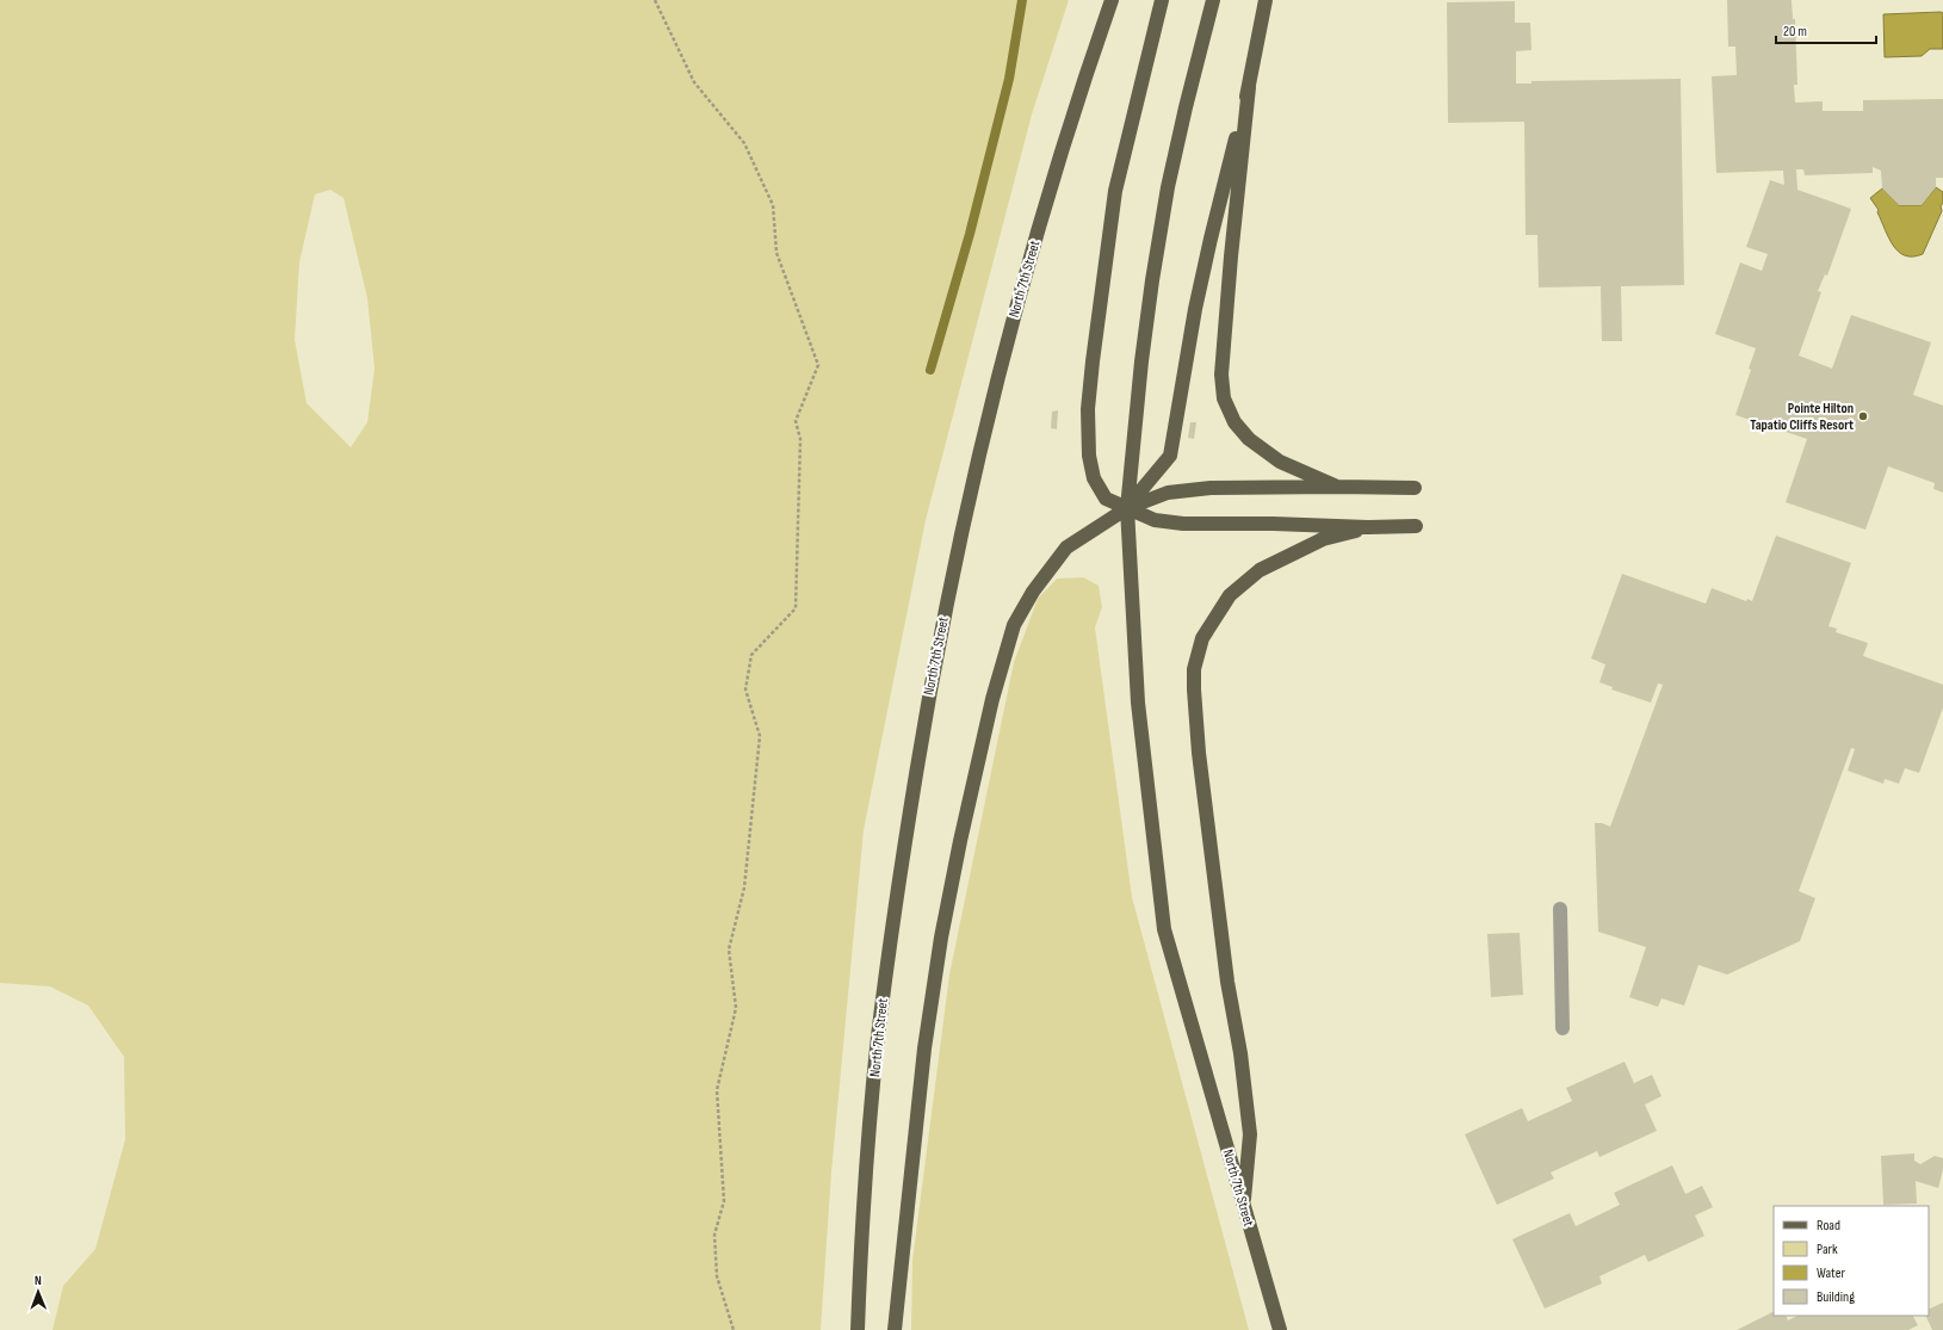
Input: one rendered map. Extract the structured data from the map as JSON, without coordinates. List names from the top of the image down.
{
  "streets": {
    "main road": ["North 7th Street"]
  },
  "places": ["Pointe Hilton Tapatio Cliffs Resort"],
  "legend": [
    "Road",
    "Park",
    "Water",
    "Building"
  ],
  "scale_bar": "20 m",
  "north": "top"
}
